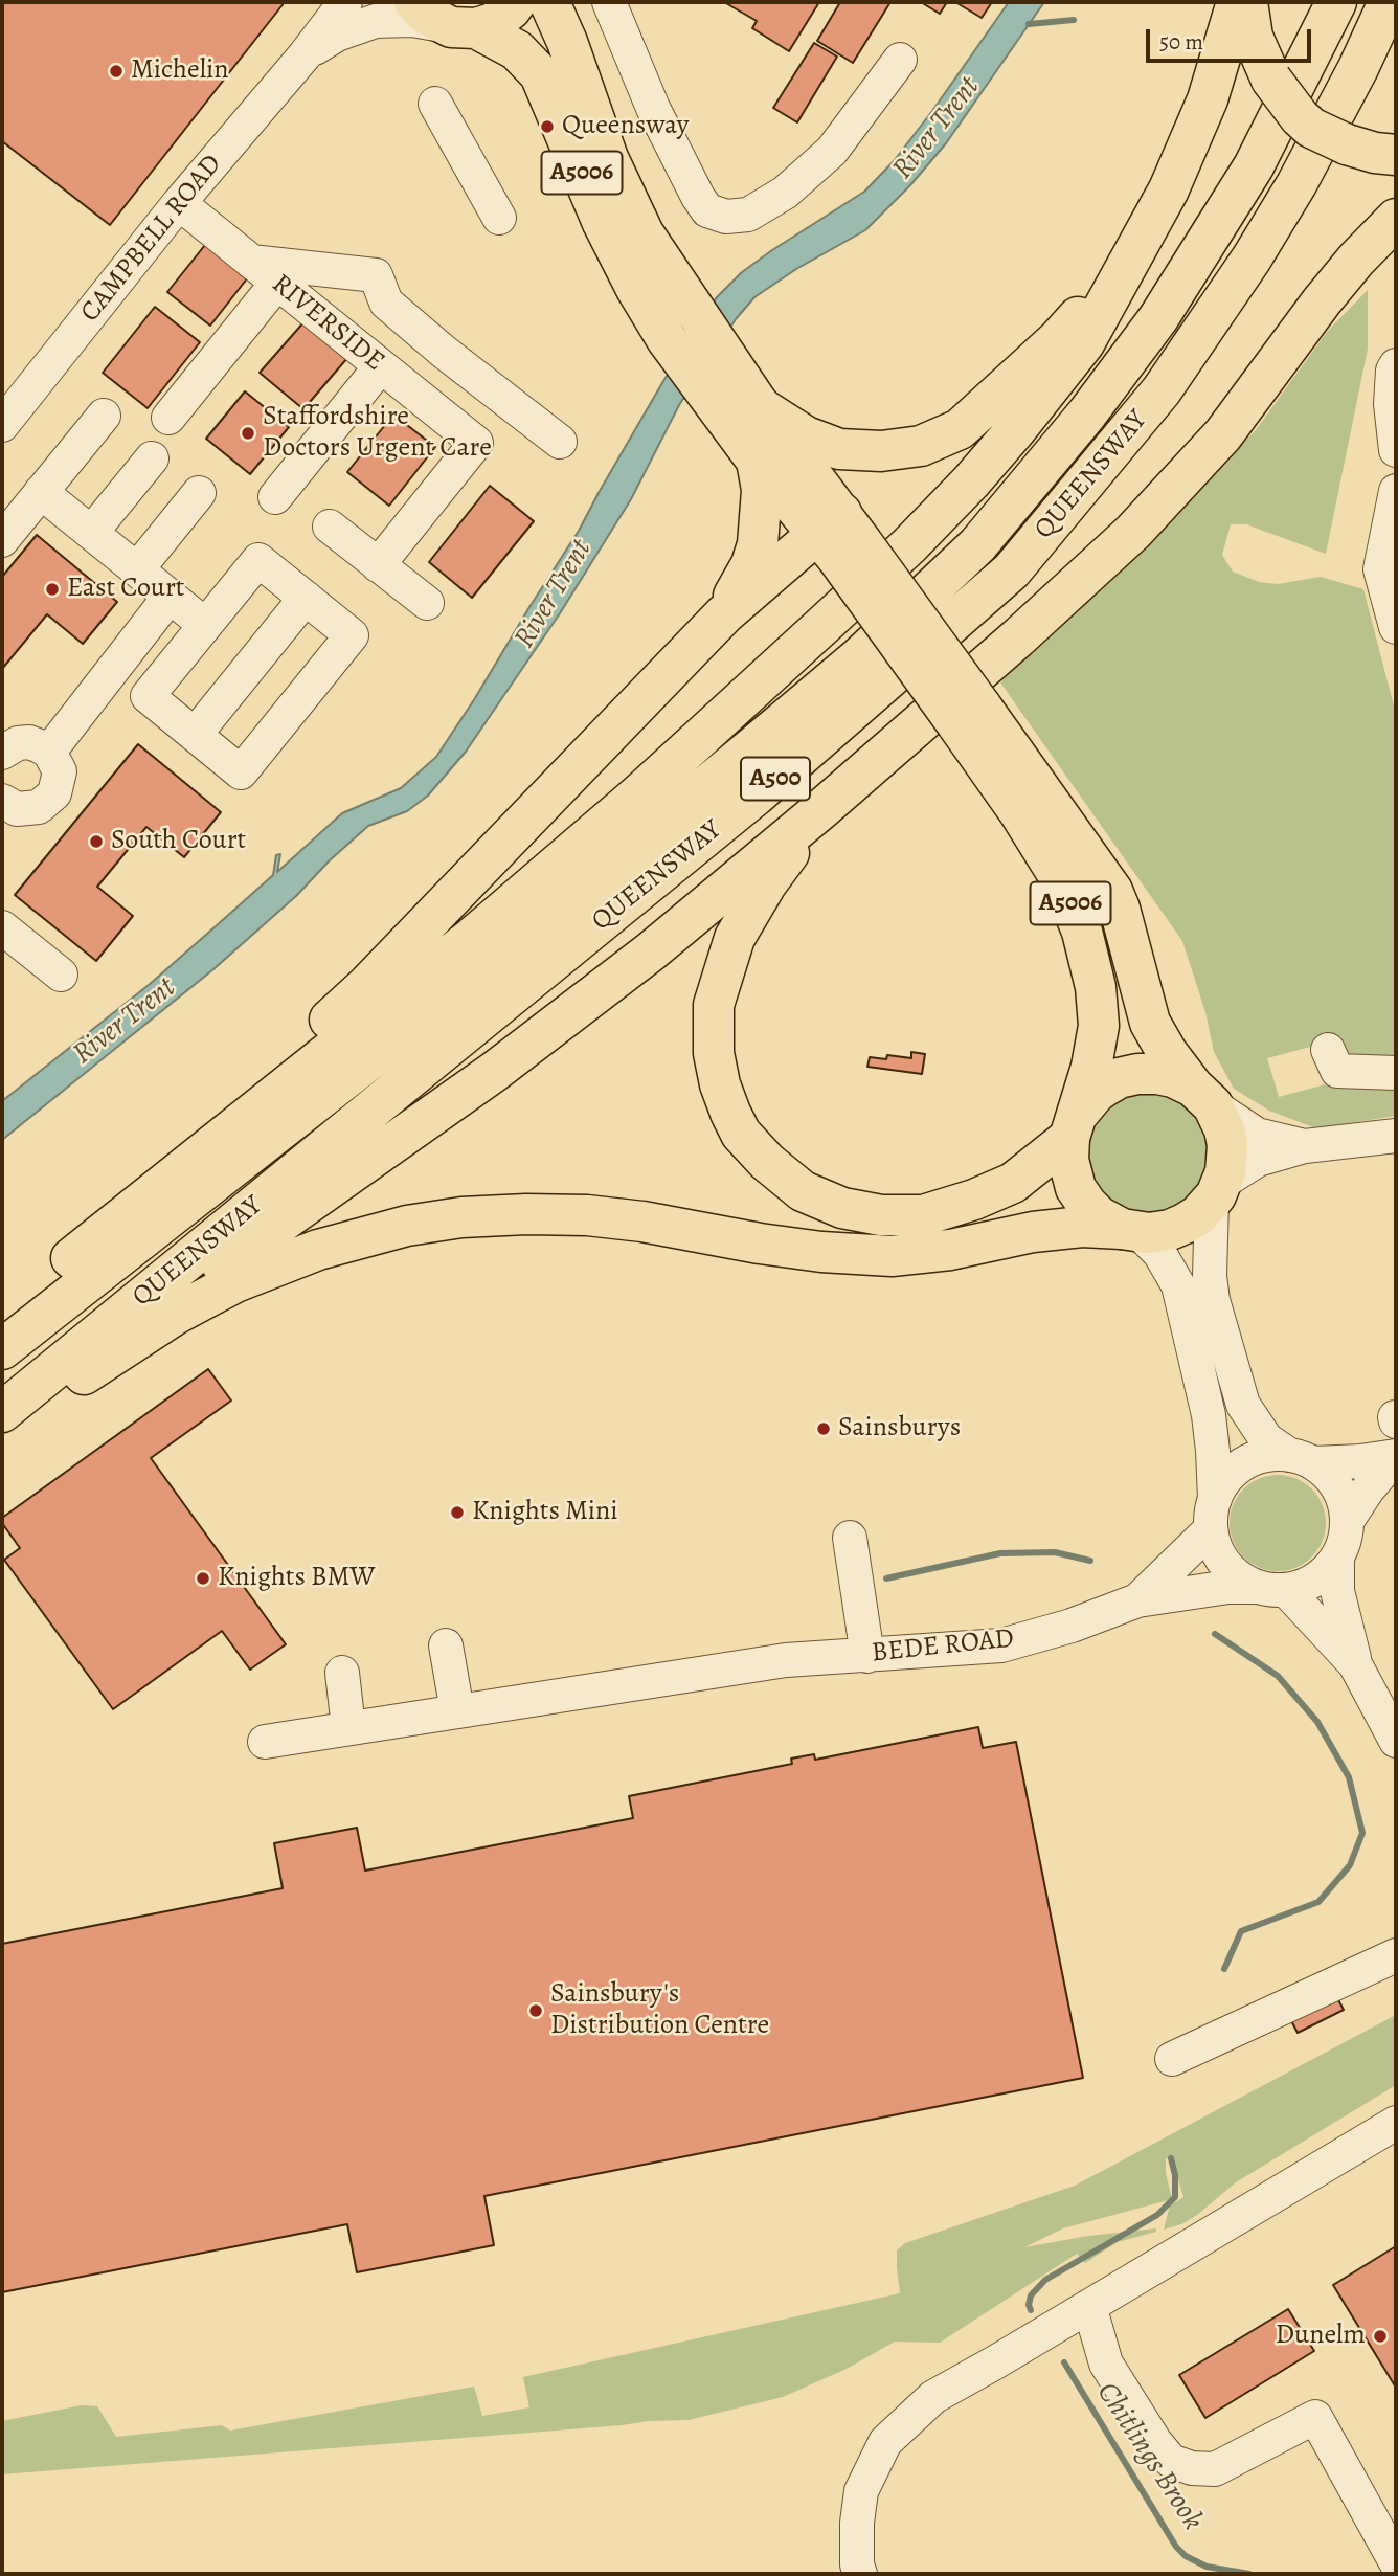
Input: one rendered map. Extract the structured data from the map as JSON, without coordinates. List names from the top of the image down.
{
  "streets": {
    "main road": ["A5006", "QUEENSWAY", "A500"],
    "street": ["CAMPBELL ROAD", "RIVERSIDE", "BEDE ROAD"]
  },
  "crossings": [
    ["A5006", "CAMPBELL ROAD"],
    ["CAMPBELL ROAD", "RIVERSIDE"]
  ],
  "water": ["River Trent", "Chitlings Brook"],
  "places": [
    "Michelin",
    "Queensway",
    "Staffordshire Doctors Urgent Care",
    "East Court",
    "South Court",
    "Sainsburys",
    "Knights Mini",
    "Knights BMW",
    "Sainsbury's Distribution Centre",
    "Dunelm"
  ],
  "scale_bar": "50 m"
}
